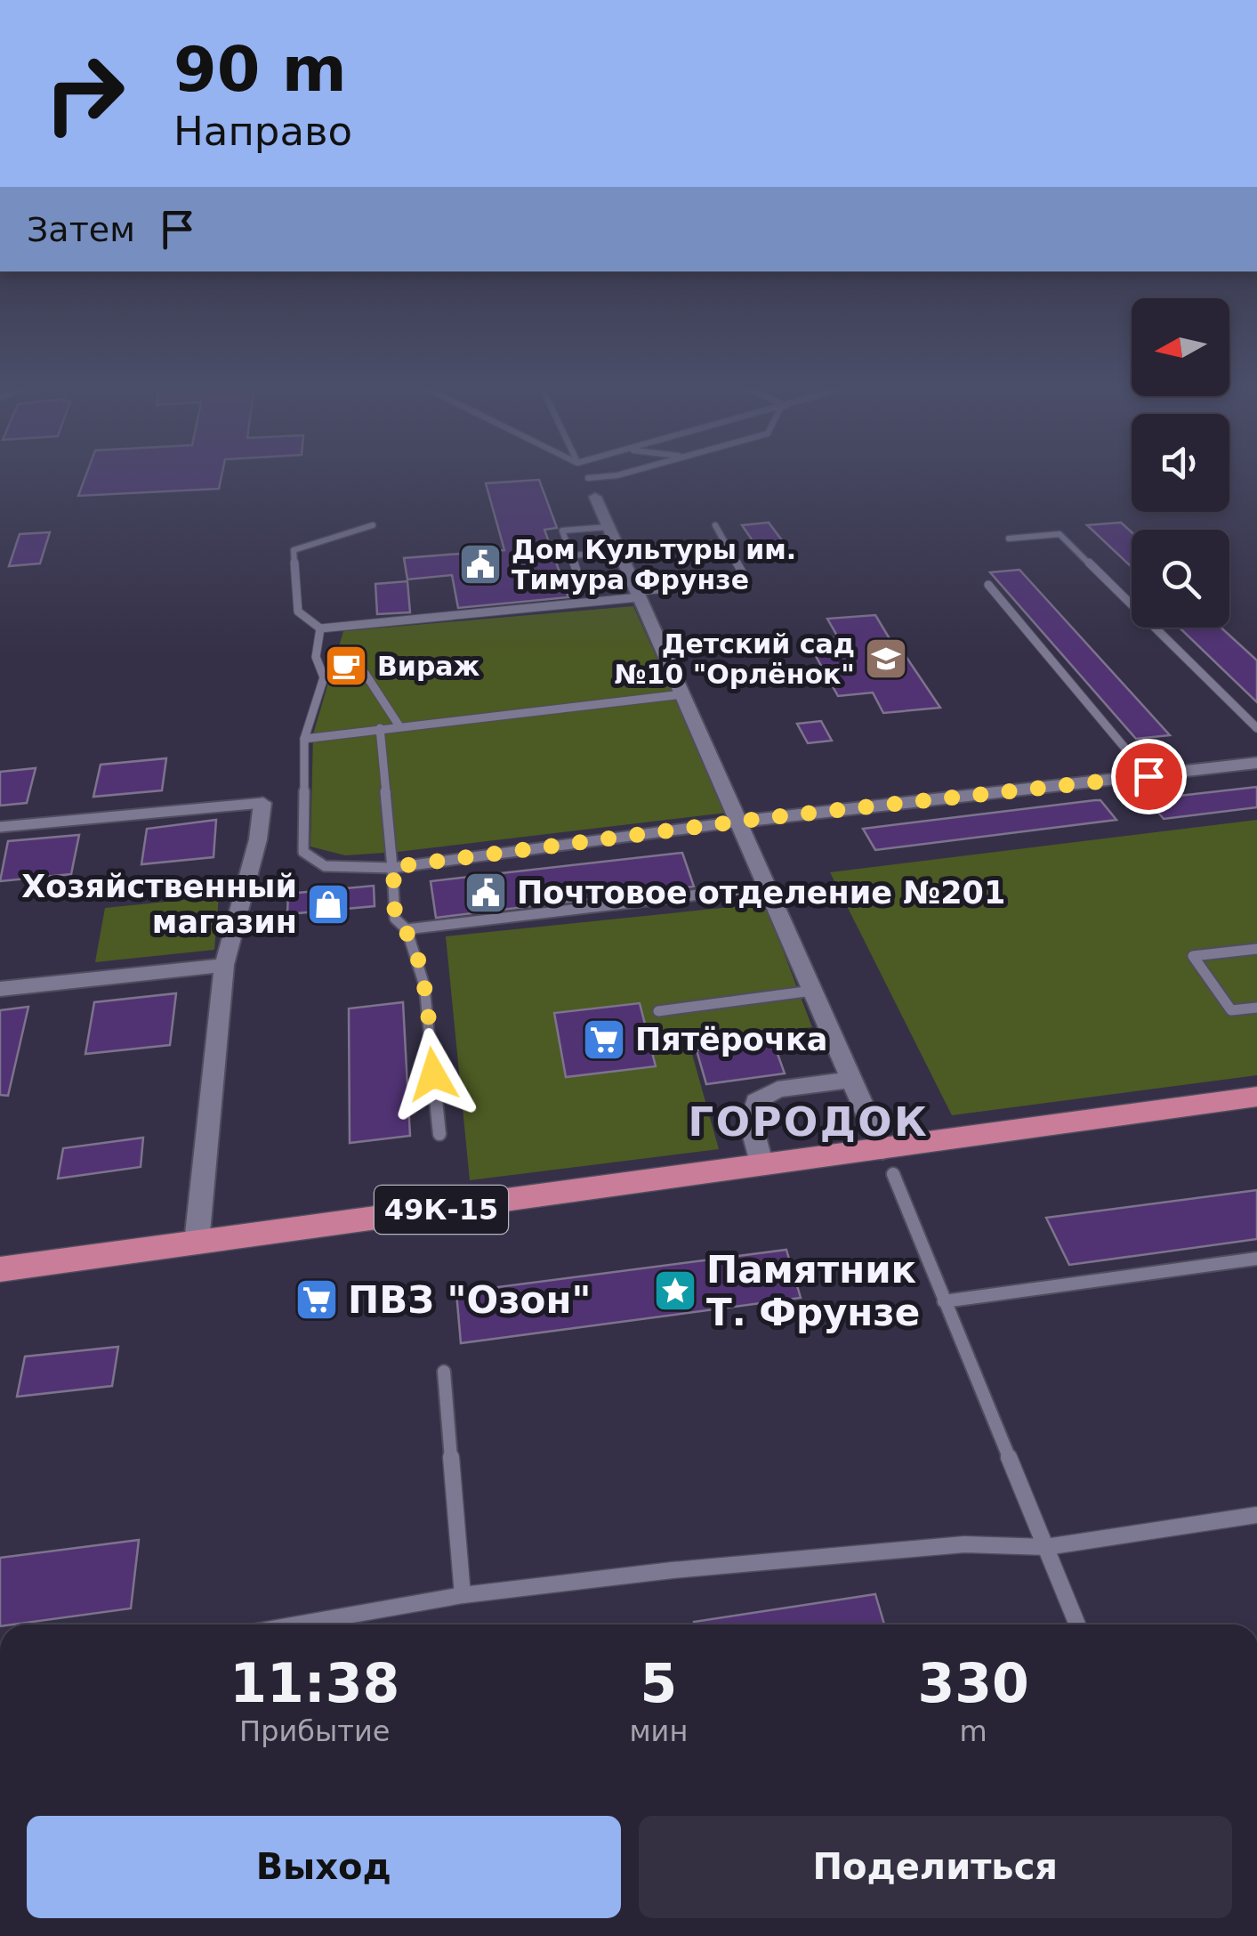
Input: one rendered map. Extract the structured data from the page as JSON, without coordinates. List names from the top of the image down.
{
  "streets": {
    "main road": ["49К-15"]
  },
  "districts": ["ГОРОДОК"],
  "places": {
    "public building": ["Дом Культуры им. Тимура Фрунзе", "Почтовое отделение №201"],
    "school or university": ["Детский сад №10 \"Орлёнок\""],
    "cafe": ["Вираж"],
    "shop": ["Хозяйственный магазин"],
    "supermarket": ["Пятёрочка", "ПВЗ \"Озон\""],
    "place": ["Памятник Т. Фрунзе"]
  },
  "north": "left",
  "page": {
    "turn": ["90 m", "Направо"],
    "then": "Затем",
    "eta": [
      "11:38",
      "Прибытие",
      "5",
      "мин",
      "330",
      "m"
    ],
    "buttons": ["Выход", "Поделиться"]
  }
}
